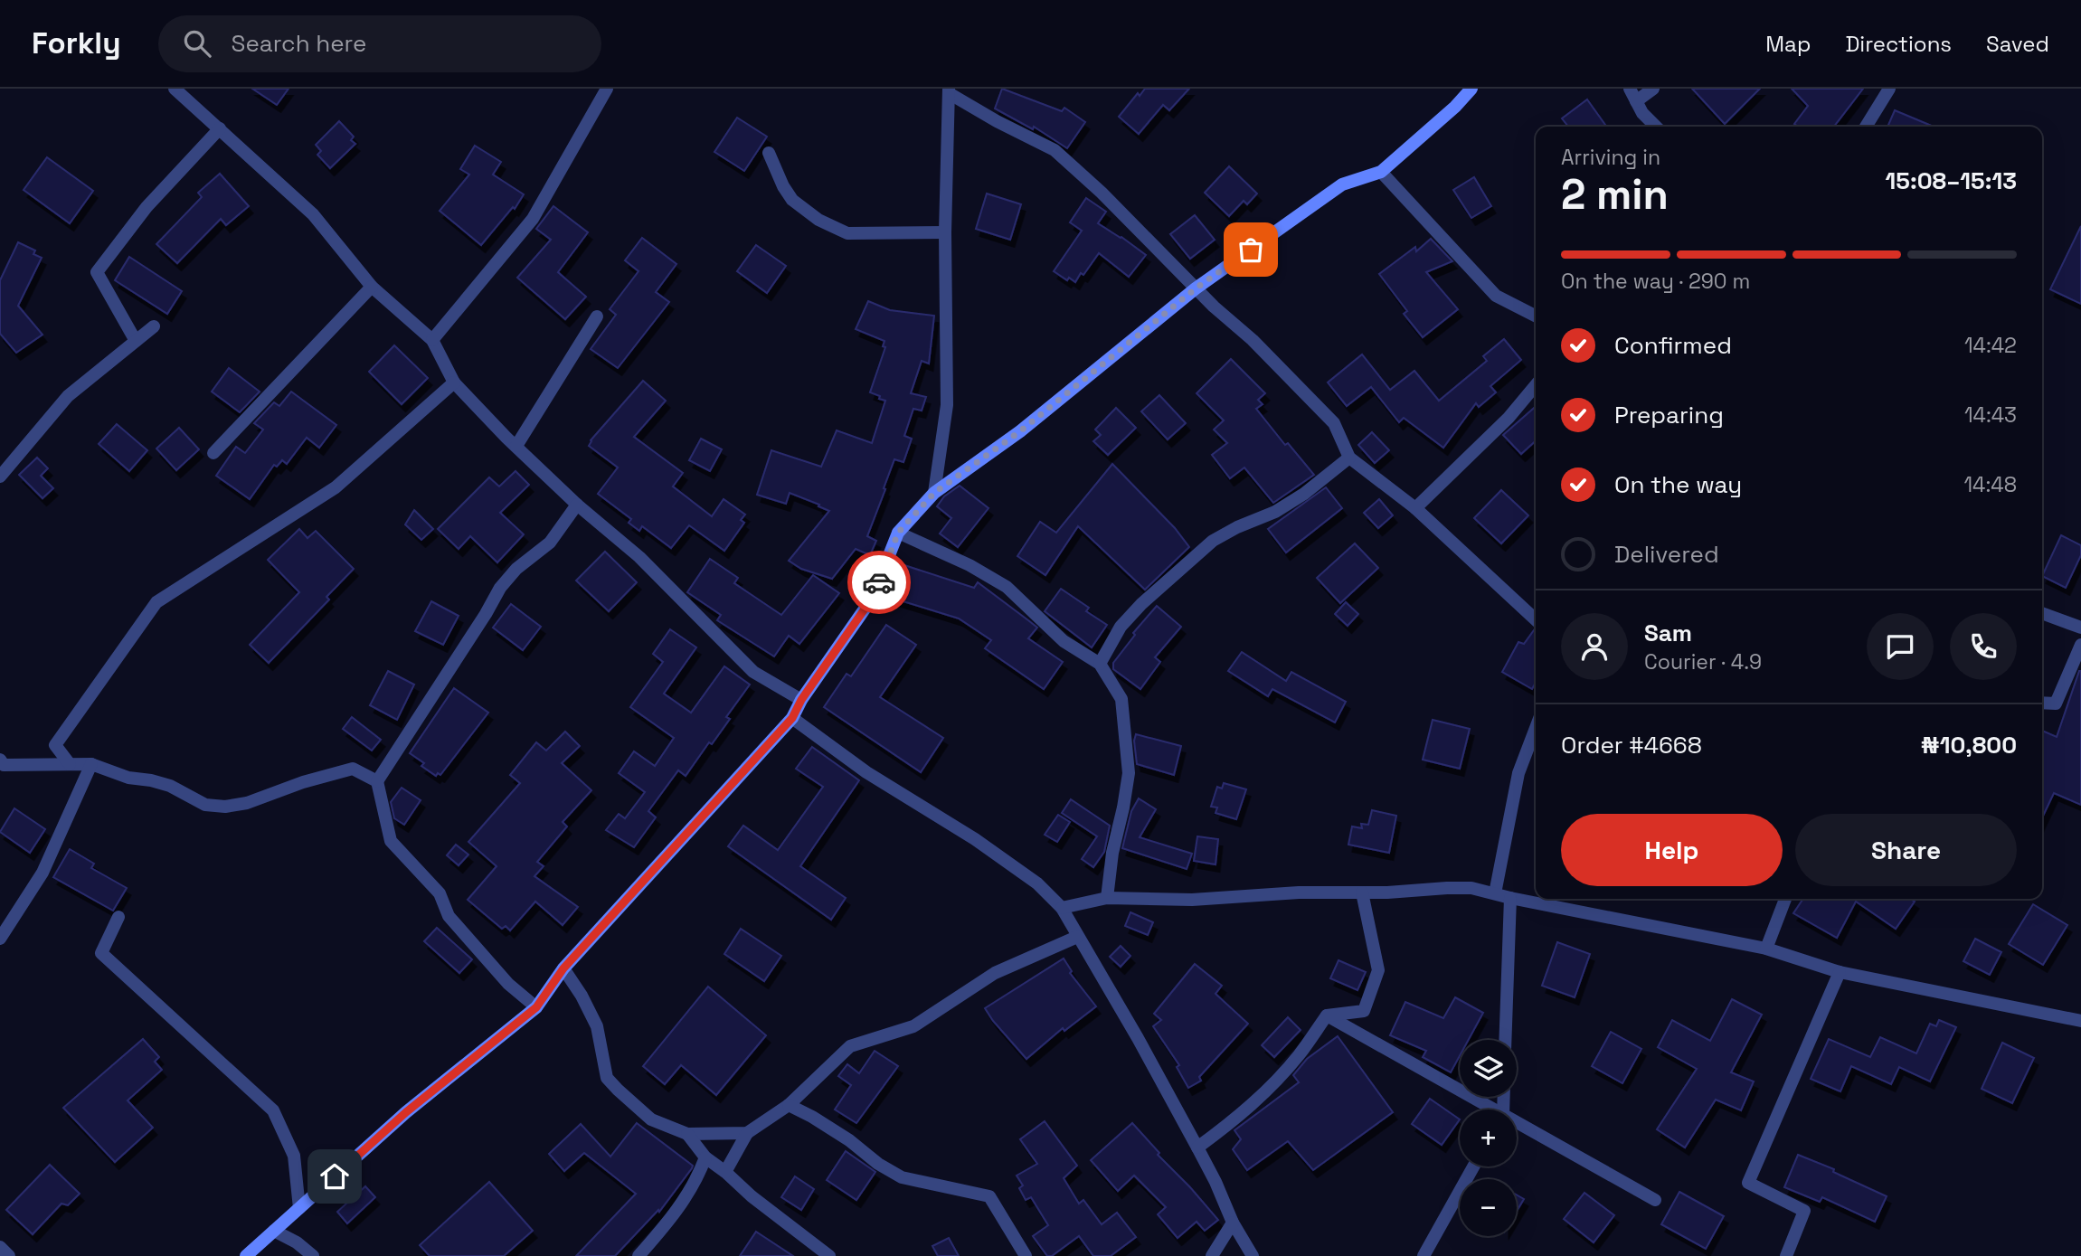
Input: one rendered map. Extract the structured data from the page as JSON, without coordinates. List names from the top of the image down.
{
  "page": {
    "header": "Forkly",
    "search": "Search here",
    "nav": ["Map", "Directions", "Saved"],
    "heading": ["2 min", "Arriving in", "15:08–15:13"],
    "panel": [
      "Sam",
      "Courier · 4.9",
      "Order #4668",
      "₦10,800"
    ],
    "bar": "On the way · 290 m",
    "list": [
      ["Confirmed", "14:42"],
      ["Preparing", "14:43"],
      ["On the way", "14:48"],
      "Delivered"
    ],
    "buttons": ["Help", "Share"],
    "map_buttons": ["+", "−"]
  }
}
